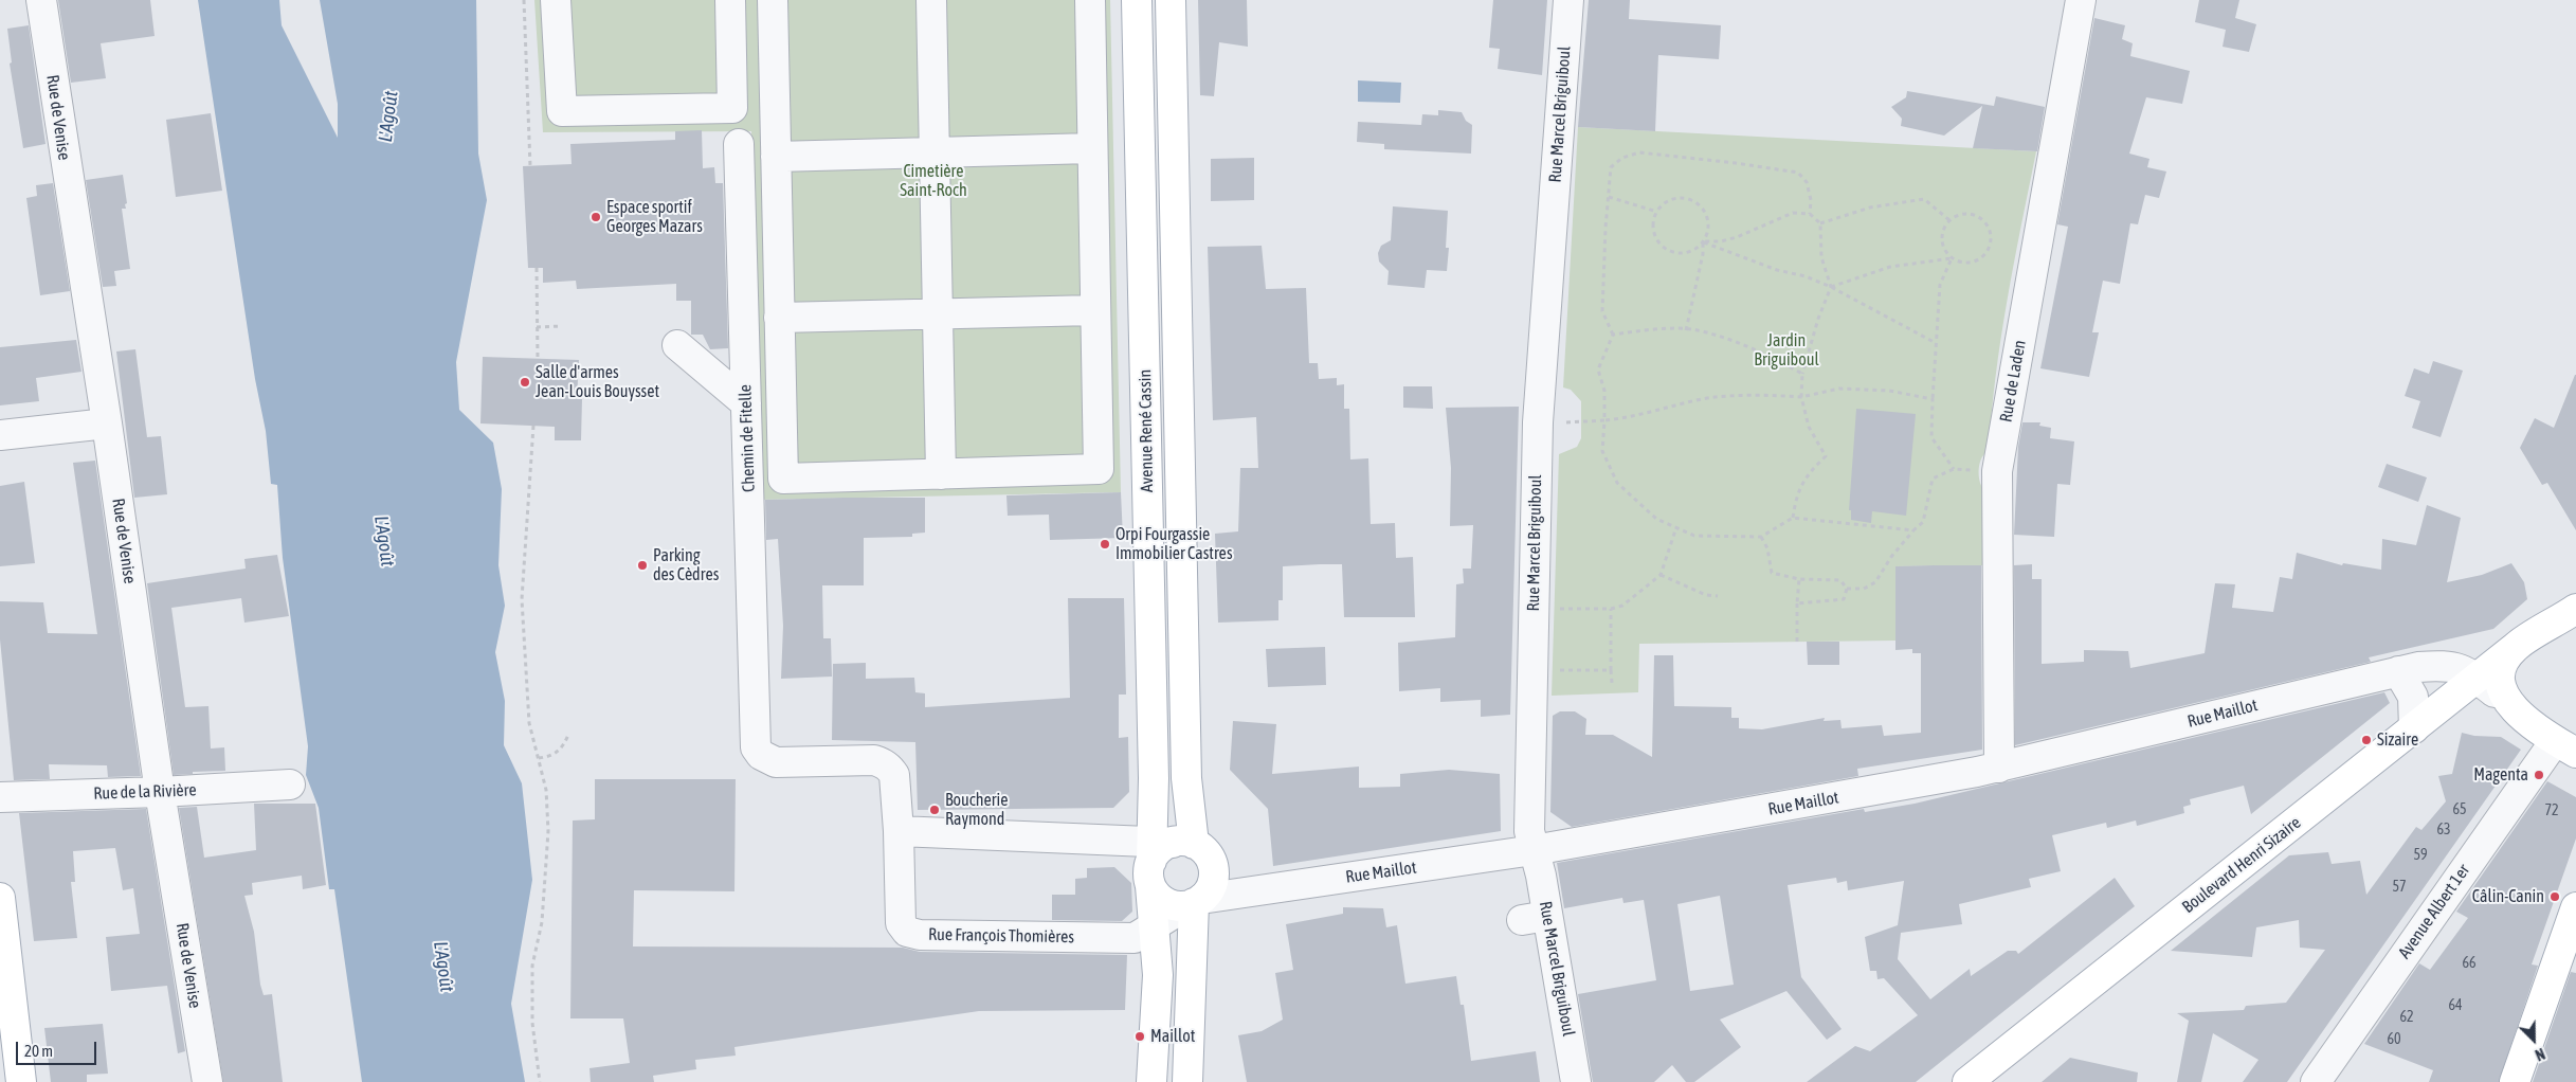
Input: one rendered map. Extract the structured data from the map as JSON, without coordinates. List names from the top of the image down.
{
  "streets": {
    "main road": ["Avenue René Cassin", "Boulevard Henri Sizaire"],
    "street": [
      "Rue Marcel Briguiboul",
      "Rue de Venise",
      "Rue de Laden",
      "Chemin de Fitelle",
      "Rue Maillot",
      "Rue de la Rivière",
      "Avenue Albert 1er",
      "Rue François Thomières"
    ]
  },
  "crossings": [
    ["Rue Marcel Briguiboul", "Rue Maillot"],
    ["Rue de Venise", "Rue de la Rivière"],
    ["Rue de Laden", "Rue Maillot"],
    ["Chemin de Fitelle", "Rue François Thomières"],
    ["Rue Maillot", "Boulevard Henri Sizaire"]
  ],
  "water": ["L'Agoût"],
  "parks": ["Cimetière Saint-Roch", "Jardin Briguiboul"],
  "places": [
    "Espace sportif Georges Mazars",
    "Salle d'armes Jean-Louis Bouysset",
    "Orpi Fourgassie Immobilier Castres",
    "Parking des Cèdres",
    "Sizaire",
    "Magenta",
    "Boucherie Raymond",
    "Câlin-Canin",
    "Maillot"
  ],
  "house_numbers": [
    "65",
    "72",
    "63",
    "59",
    "57",
    "66",
    "64",
    "62",
    "60"
  ],
  "scale_bar": "20 m",
  "north": "bottom right"
}
